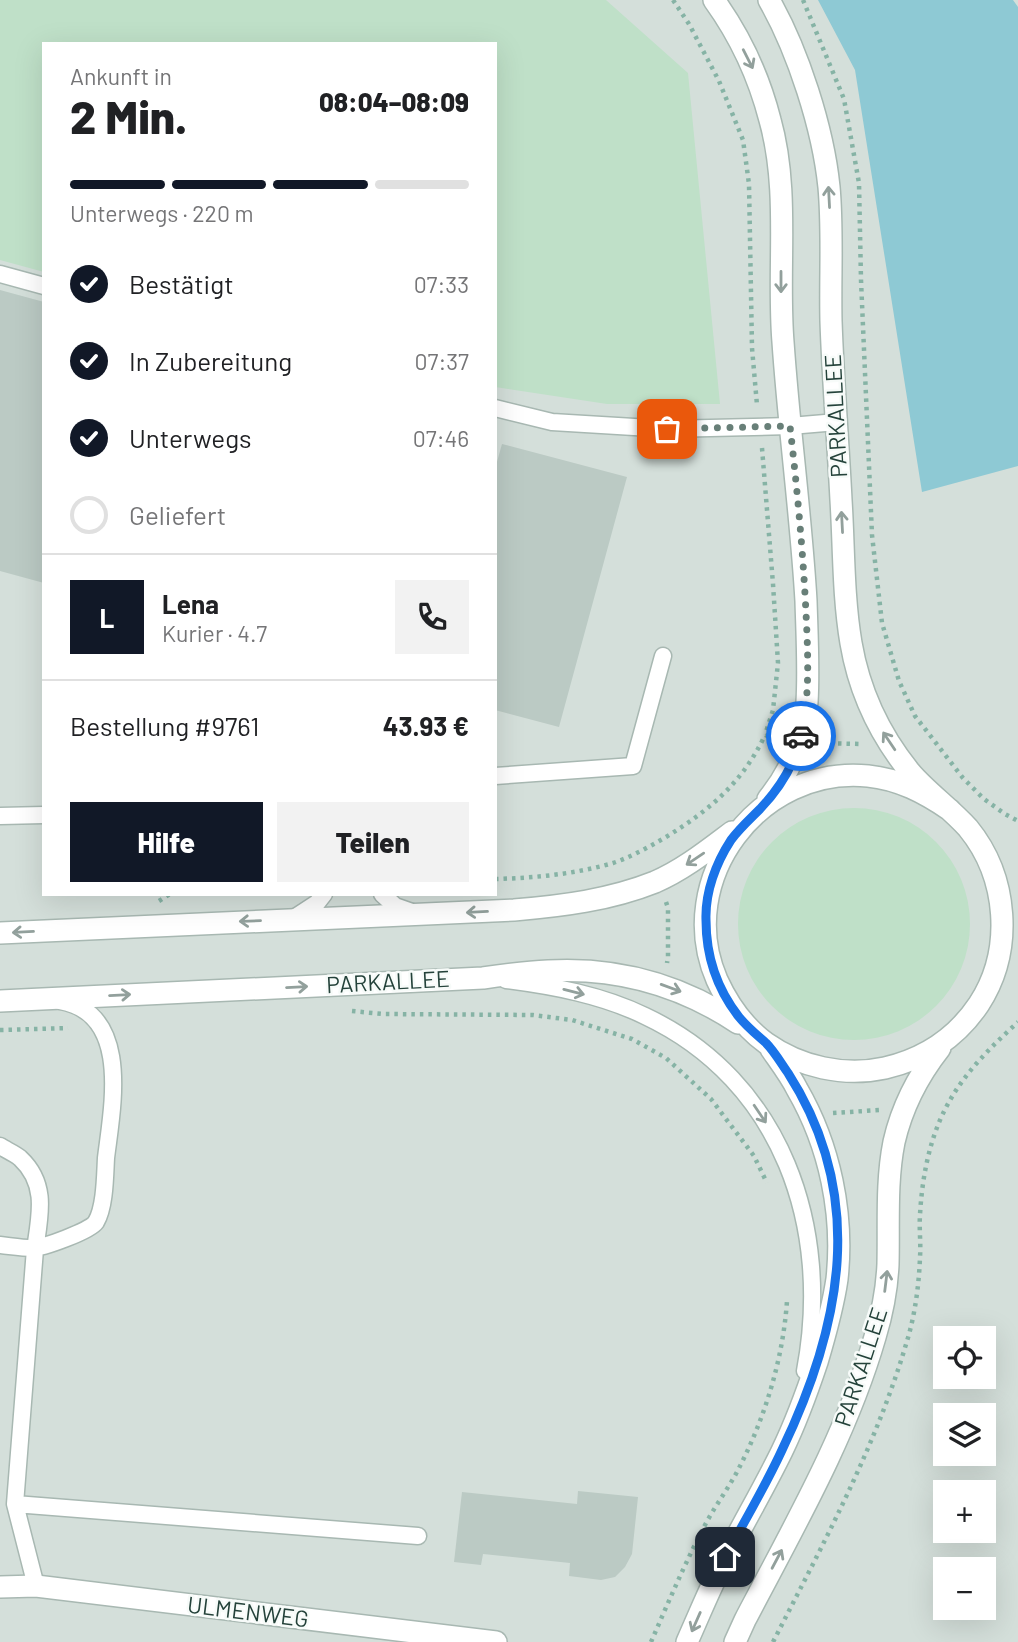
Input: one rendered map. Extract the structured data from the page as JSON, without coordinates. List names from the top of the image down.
{
  "streets": {
    "street": ["PARKALLEE", "ULMENWEG"]
  },
  "page": {
    "heading": ["2 Min.", "Ankunft in", "08:04–08:09"],
    "panel": [
      "Lena",
      "Kurier · 4.7",
      "Bestellung #9761",
      "43.93 €"
    ],
    "bar": "Unterwegs · 220 m",
    "list": [
      ["Bestätigt", "07:33"],
      ["In Zubereitung", "07:37"],
      ["Unterwegs", "07:46"],
      "Geliefert"
    ],
    "round": "L",
    "buttons": ["Hilfe", "Teilen"],
    "map_buttons": ["+", "−"]
  }
}
